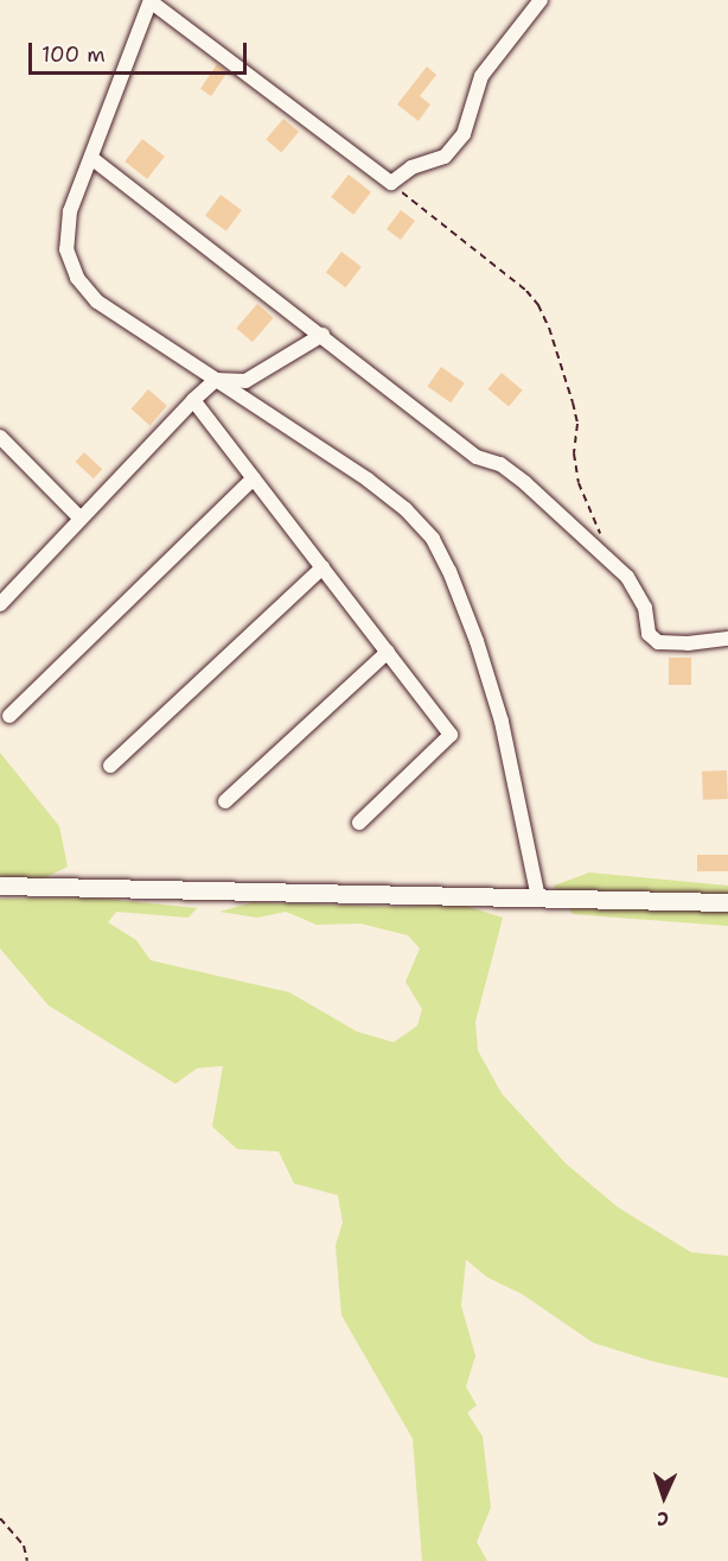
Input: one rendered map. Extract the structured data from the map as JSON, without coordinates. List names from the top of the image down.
{
  "scale_bar": "100 m",
  "north": "bottom"
}
